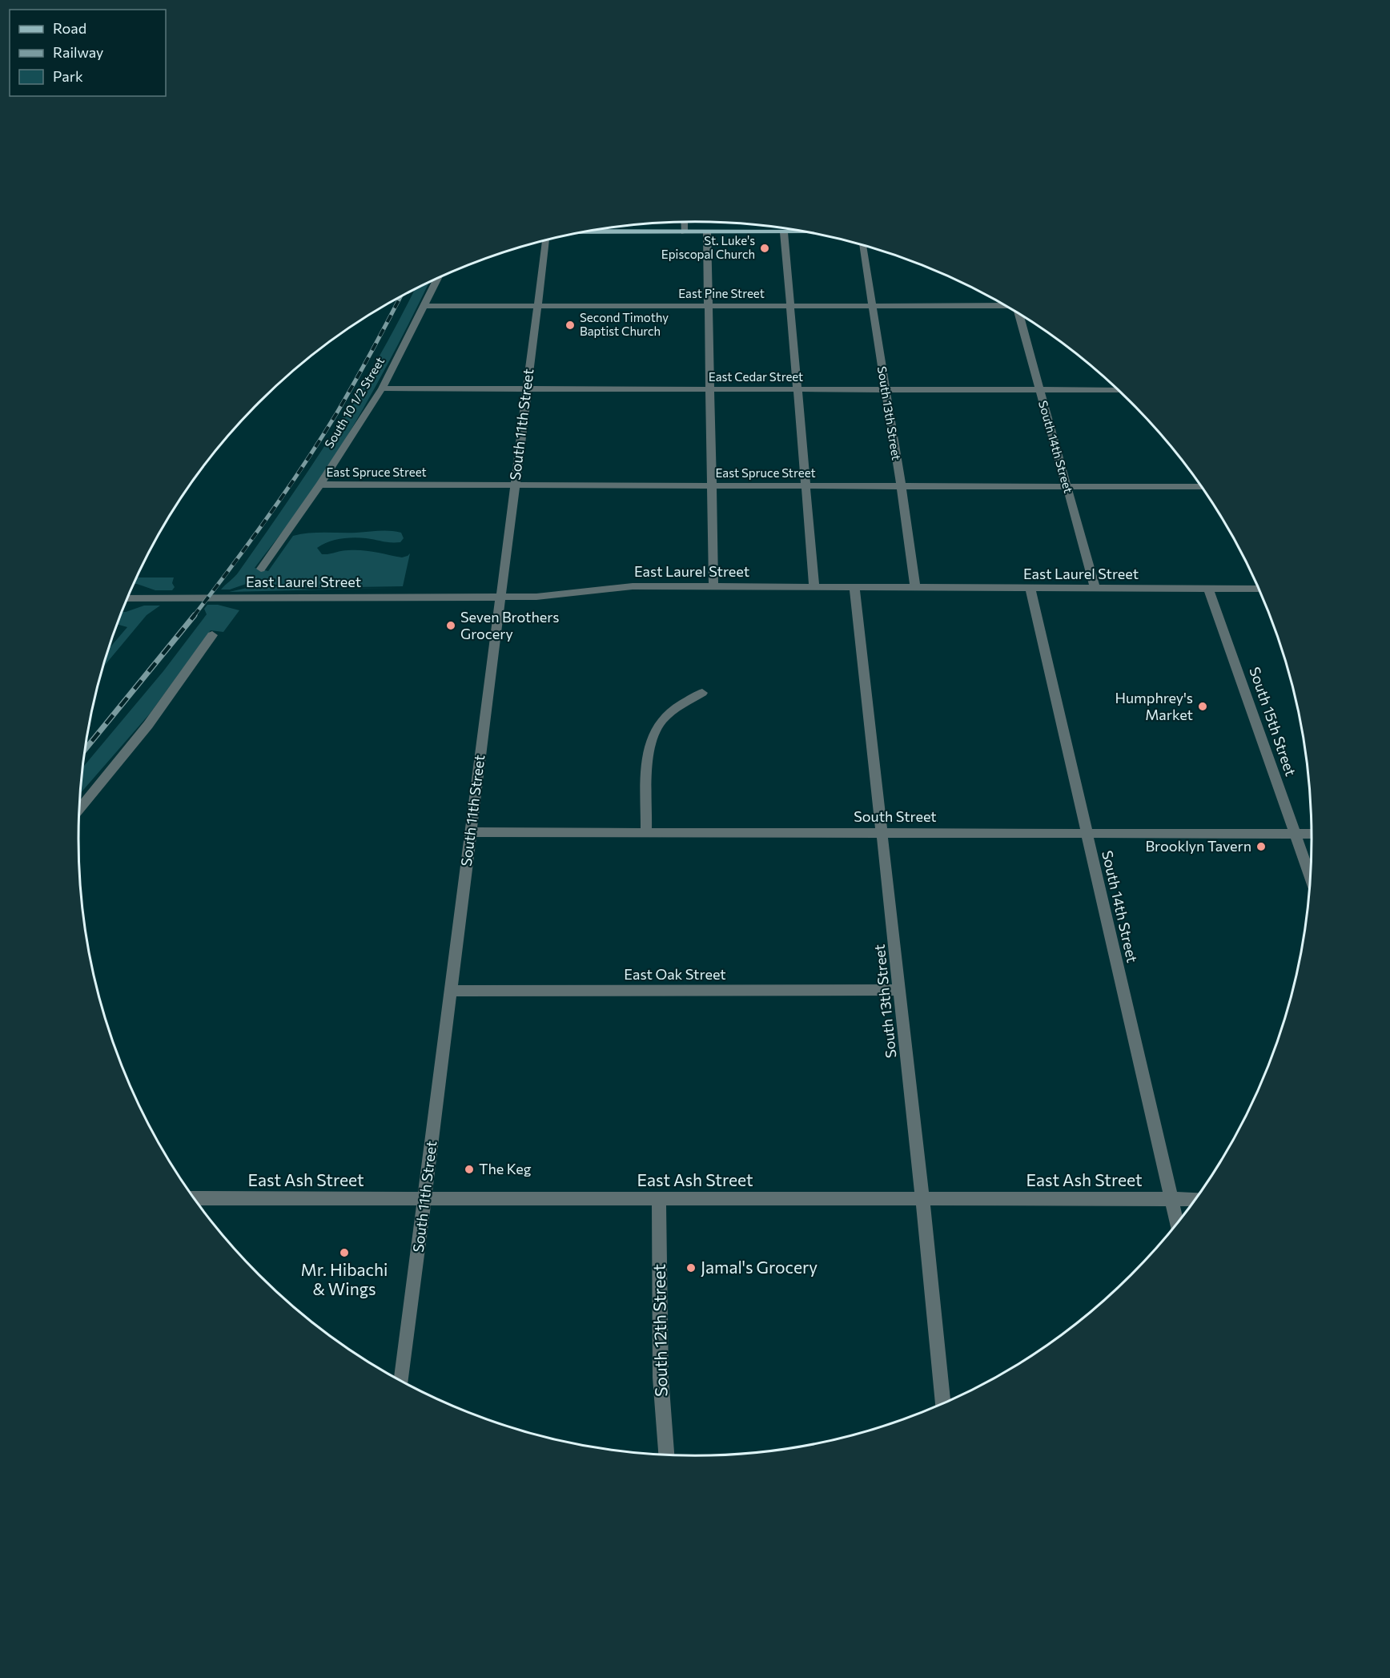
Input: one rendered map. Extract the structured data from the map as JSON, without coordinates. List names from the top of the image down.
{
  "streets": {
    "street": [
      "East Pine Street",
      "East Cedar Street",
      "South 10 1/2 Street",
      "South 13th Street",
      "South 11th Street",
      "South 14th Street",
      "East Spruce Street",
      "East Laurel Street",
      "South 15th Street",
      "South Street",
      "East Oak Street",
      "East Ash Street",
      "South 12th Street"
    ]
  },
  "crossings": [
    ["East Pine Street", "South 10 1/2 Street"],
    ["East Pine Street", "South 13th Street"],
    ["East Pine Street", "South 11th Street"],
    ["East Cedar Street", "South 10 1/2 Street"],
    ["East Cedar Street", "South 13th Street"],
    ["East Cedar Street", "South 11th Street"],
    ["East Cedar Street", "South 14th Street"],
    ["South 10 1/2 Street", "East Spruce Street"],
    ["South 13th Street", "East Spruce Street"],
    ["South 13th Street", "East Laurel Street"],
    ["South 13th Street", "South Street"],
    ["South 13th Street", "East Oak Street"],
    ["South 13th Street", "East Ash Street"],
    ["South 11th Street", "East Spruce Street"],
    ["South 11th Street", "East Laurel Street"],
    ["South 11th Street", "South Street"],
    ["South 11th Street", "East Oak Street"],
    ["South 11th Street", "East Ash Street"],
    ["South 14th Street", "East Spruce Street"],
    ["South 14th Street", "East Laurel Street"],
    ["South 14th Street", "South Street"],
    ["South 14th Street", "East Ash Street"],
    ["East Laurel Street", "South 15th Street"],
    ["South 15th Street", "South Street"],
    ["East Ash Street", "South 12th Street"]
  ],
  "places": [
    "St. Luke's Episcopal Church",
    "Second Timothy Baptist Church",
    "Seven Brothers Grocery",
    "Humphrey's Market",
    "Brooklyn Tavern",
    "The Keg",
    "Mr. Hibachi & Wings",
    "Jamal's Grocery"
  ],
  "legend": ["Road", "Railway", "Park"]
}
